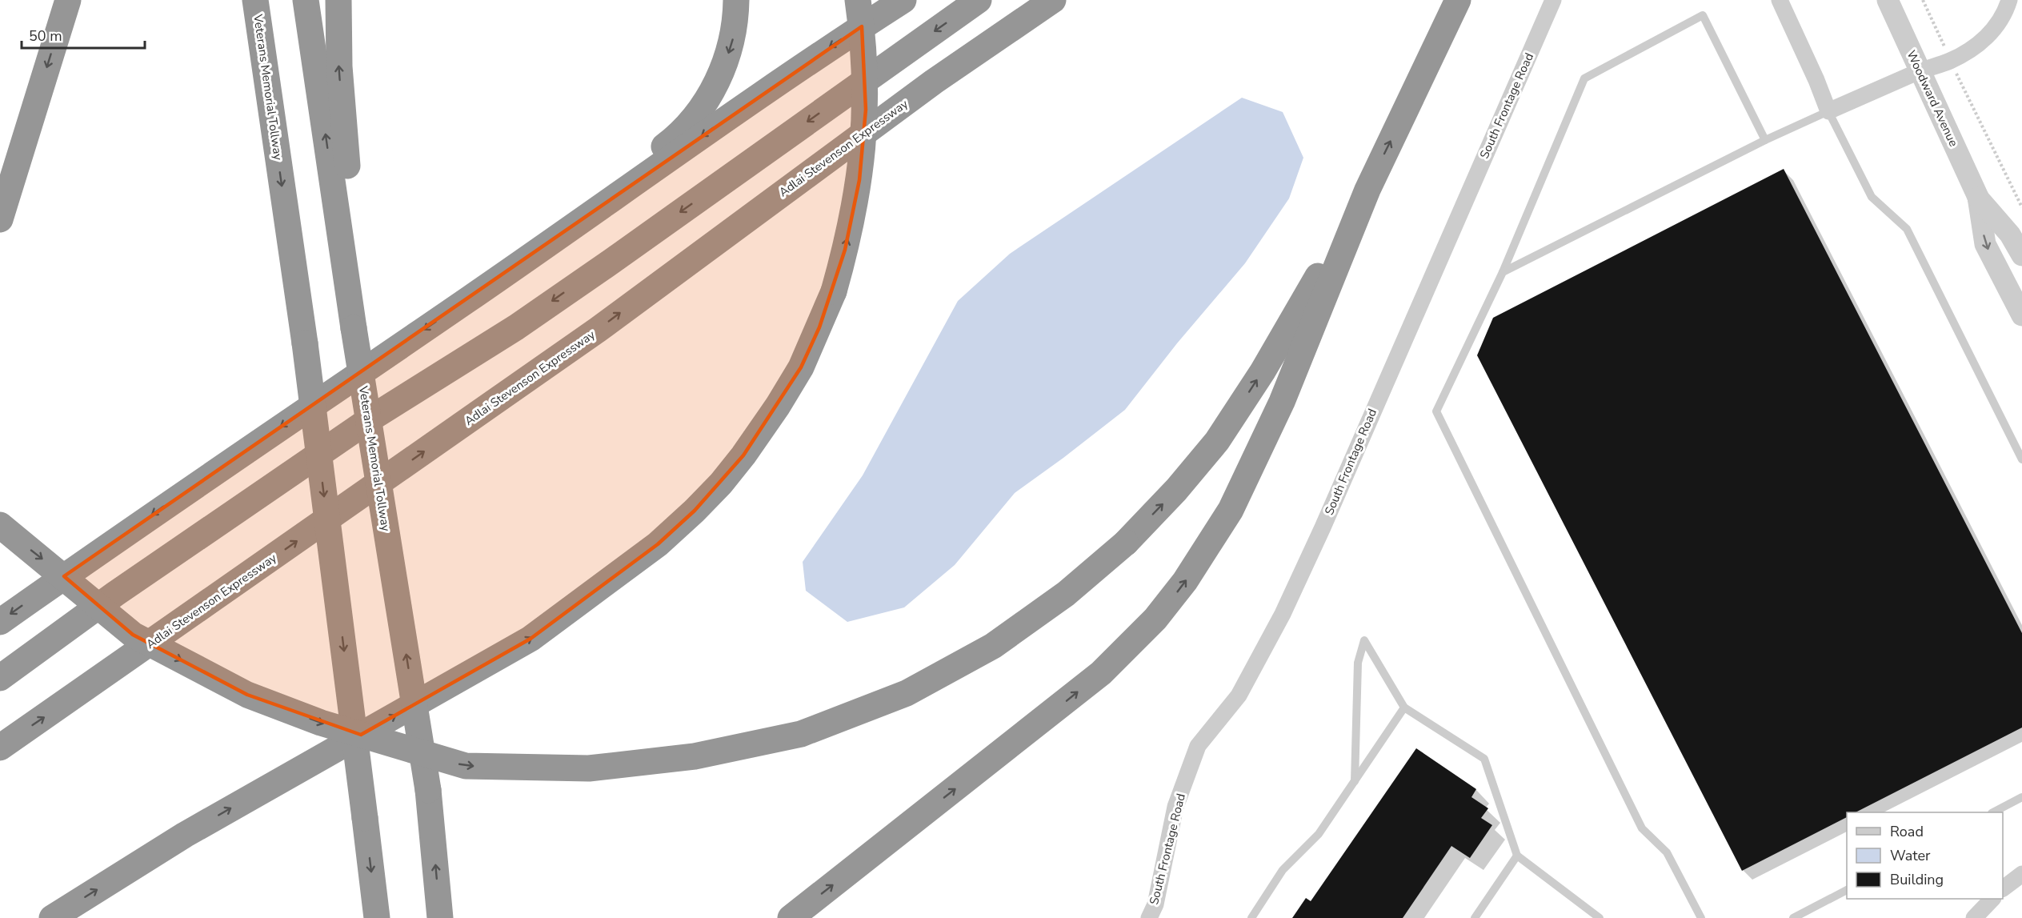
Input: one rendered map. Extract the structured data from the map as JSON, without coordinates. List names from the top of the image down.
{
  "streets": {
    "highway": ["Veterans Memorial Tollway", "Adlai Stevenson Expressway"],
    "street": ["Woodward Avenue", "South Frontage Road"]
  },
  "legend": ["Road", "Water", "Building"],
  "scale_bar": "50 m"
}
